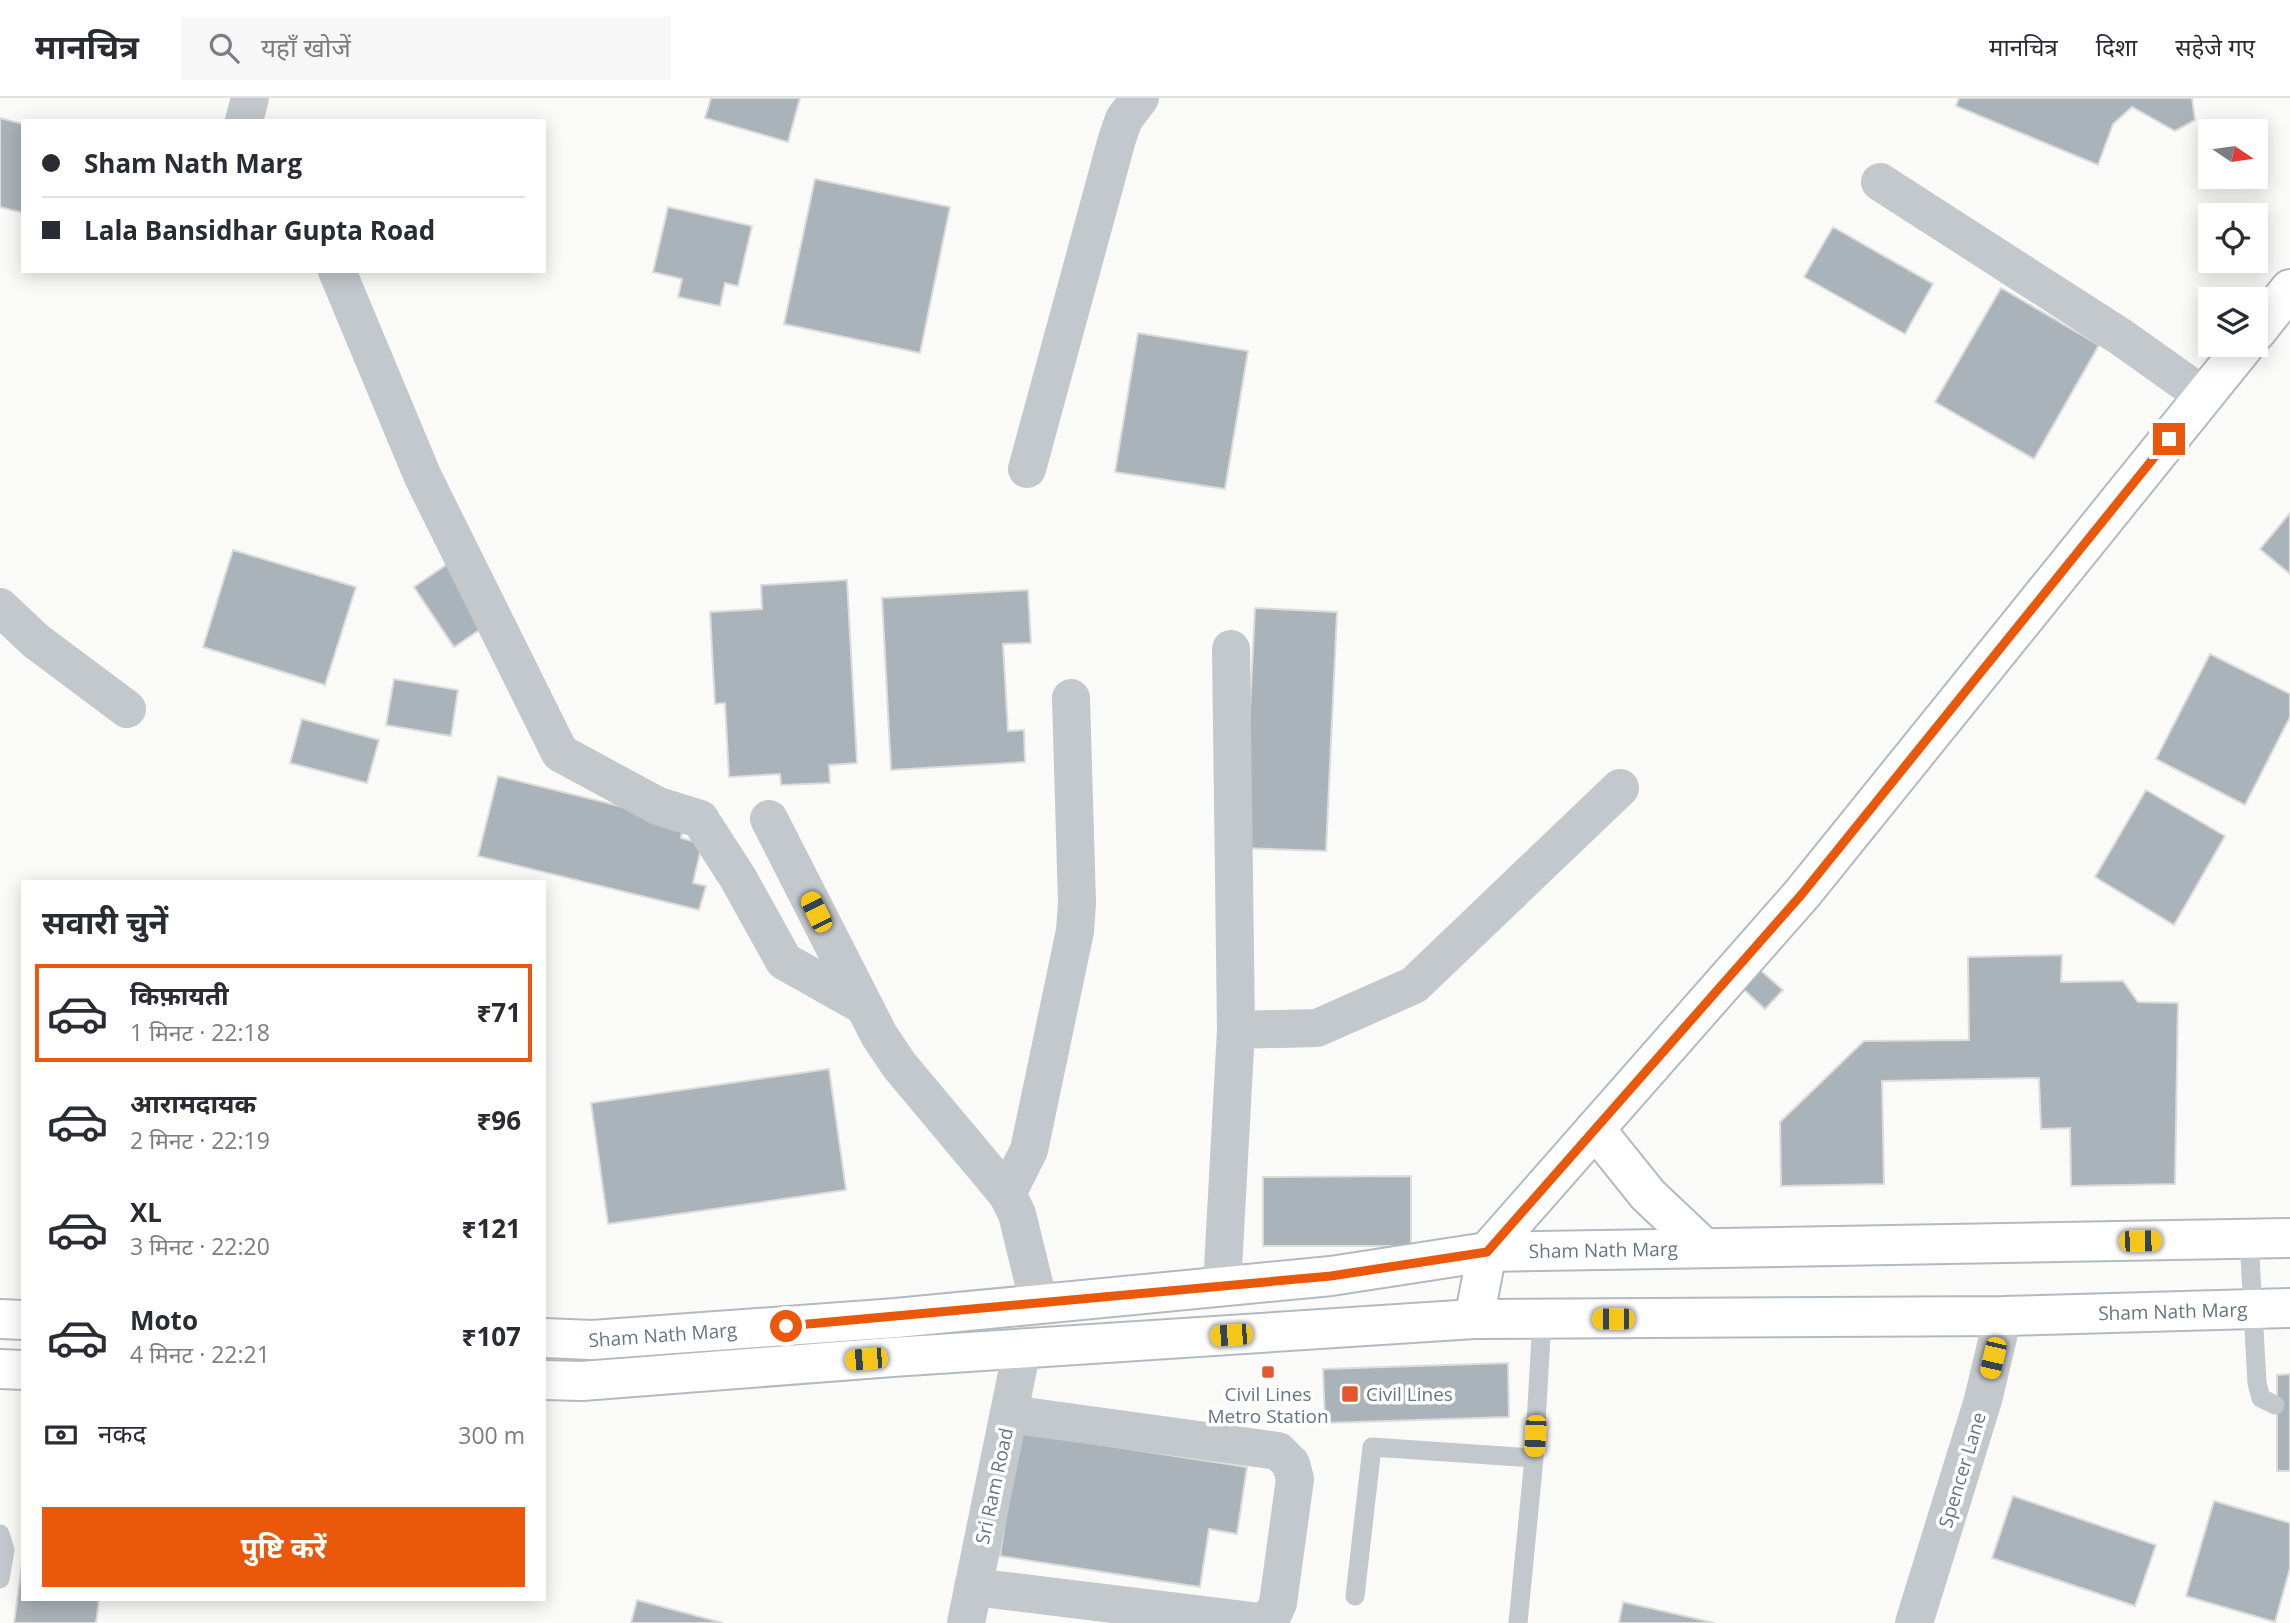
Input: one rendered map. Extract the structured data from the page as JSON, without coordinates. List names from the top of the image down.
{
  "streets": {
    "main road": ["Sham Nath Marg"],
    "street": ["Spencer Lane", "Sri Ram Road"]
  },
  "crossings": [
    ["Sham Nath Marg", "Spencer Lane"],
    ["Sham Nath Marg", "Sri Ram Road"]
  ],
  "places": {
    "transit": ["Civil Lines Metro Station", "Civil Lines"]
  },
  "north": "right",
  "page": {
    "header": "मानचित्र",
    "search": "यहाँ खोजें",
    "nav": ["मानचित्र", "दिशा", "सहेजे गए"],
    "banner": ["Sham Nath Marg", "Lala Bansidhar Gupta Road"],
    "heading": "सवारी चुनें",
    "list": [
      {
        "name": "किफ़ायती",
        "note": "1 मिनट · 22:18",
        "value": "₹71"
      },
      {
        "name": "आरामदायक",
        "note": "2 मिनट · 22:19",
        "value": "₹96"
      },
      {
        "name": "XL",
        "note": "3 मिनट · 22:20",
        "value": "₹121"
      },
      {
        "name": "Moto",
        "note": "4 मिनट · 22:21",
        "value": "₹107"
      }
    ],
    "pay": ["नकद", "300 m"],
    "buttons": "पुष्टि करें"
  }
}
